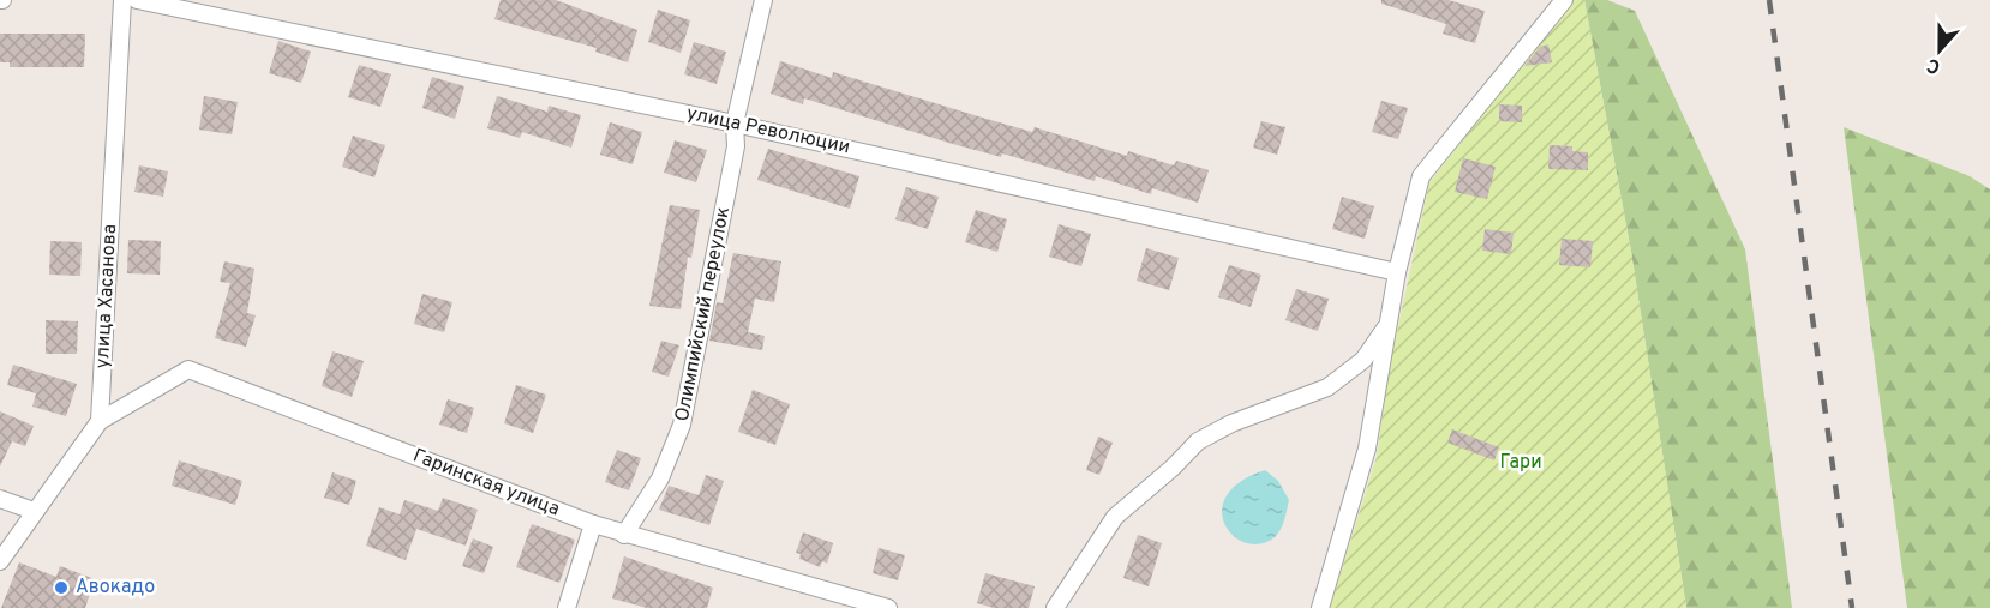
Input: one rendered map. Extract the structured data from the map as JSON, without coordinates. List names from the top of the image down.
{
  "streets": {
    "street": [
      "улица Революции",
      "улица Хасанова",
      "Олимпийский переулок",
      "Гаринская улица"
    ]
  },
  "crossings": [
    ["улица Революции", "Олимпийский переулок"],
    ["улица Хасанова", "Гаринская улица"],
    ["Олимпийский переулок", "Гаринская улица"]
  ],
  "parks": ["Гари"],
  "places": ["Авокадо"],
  "north": "bottom"
}
